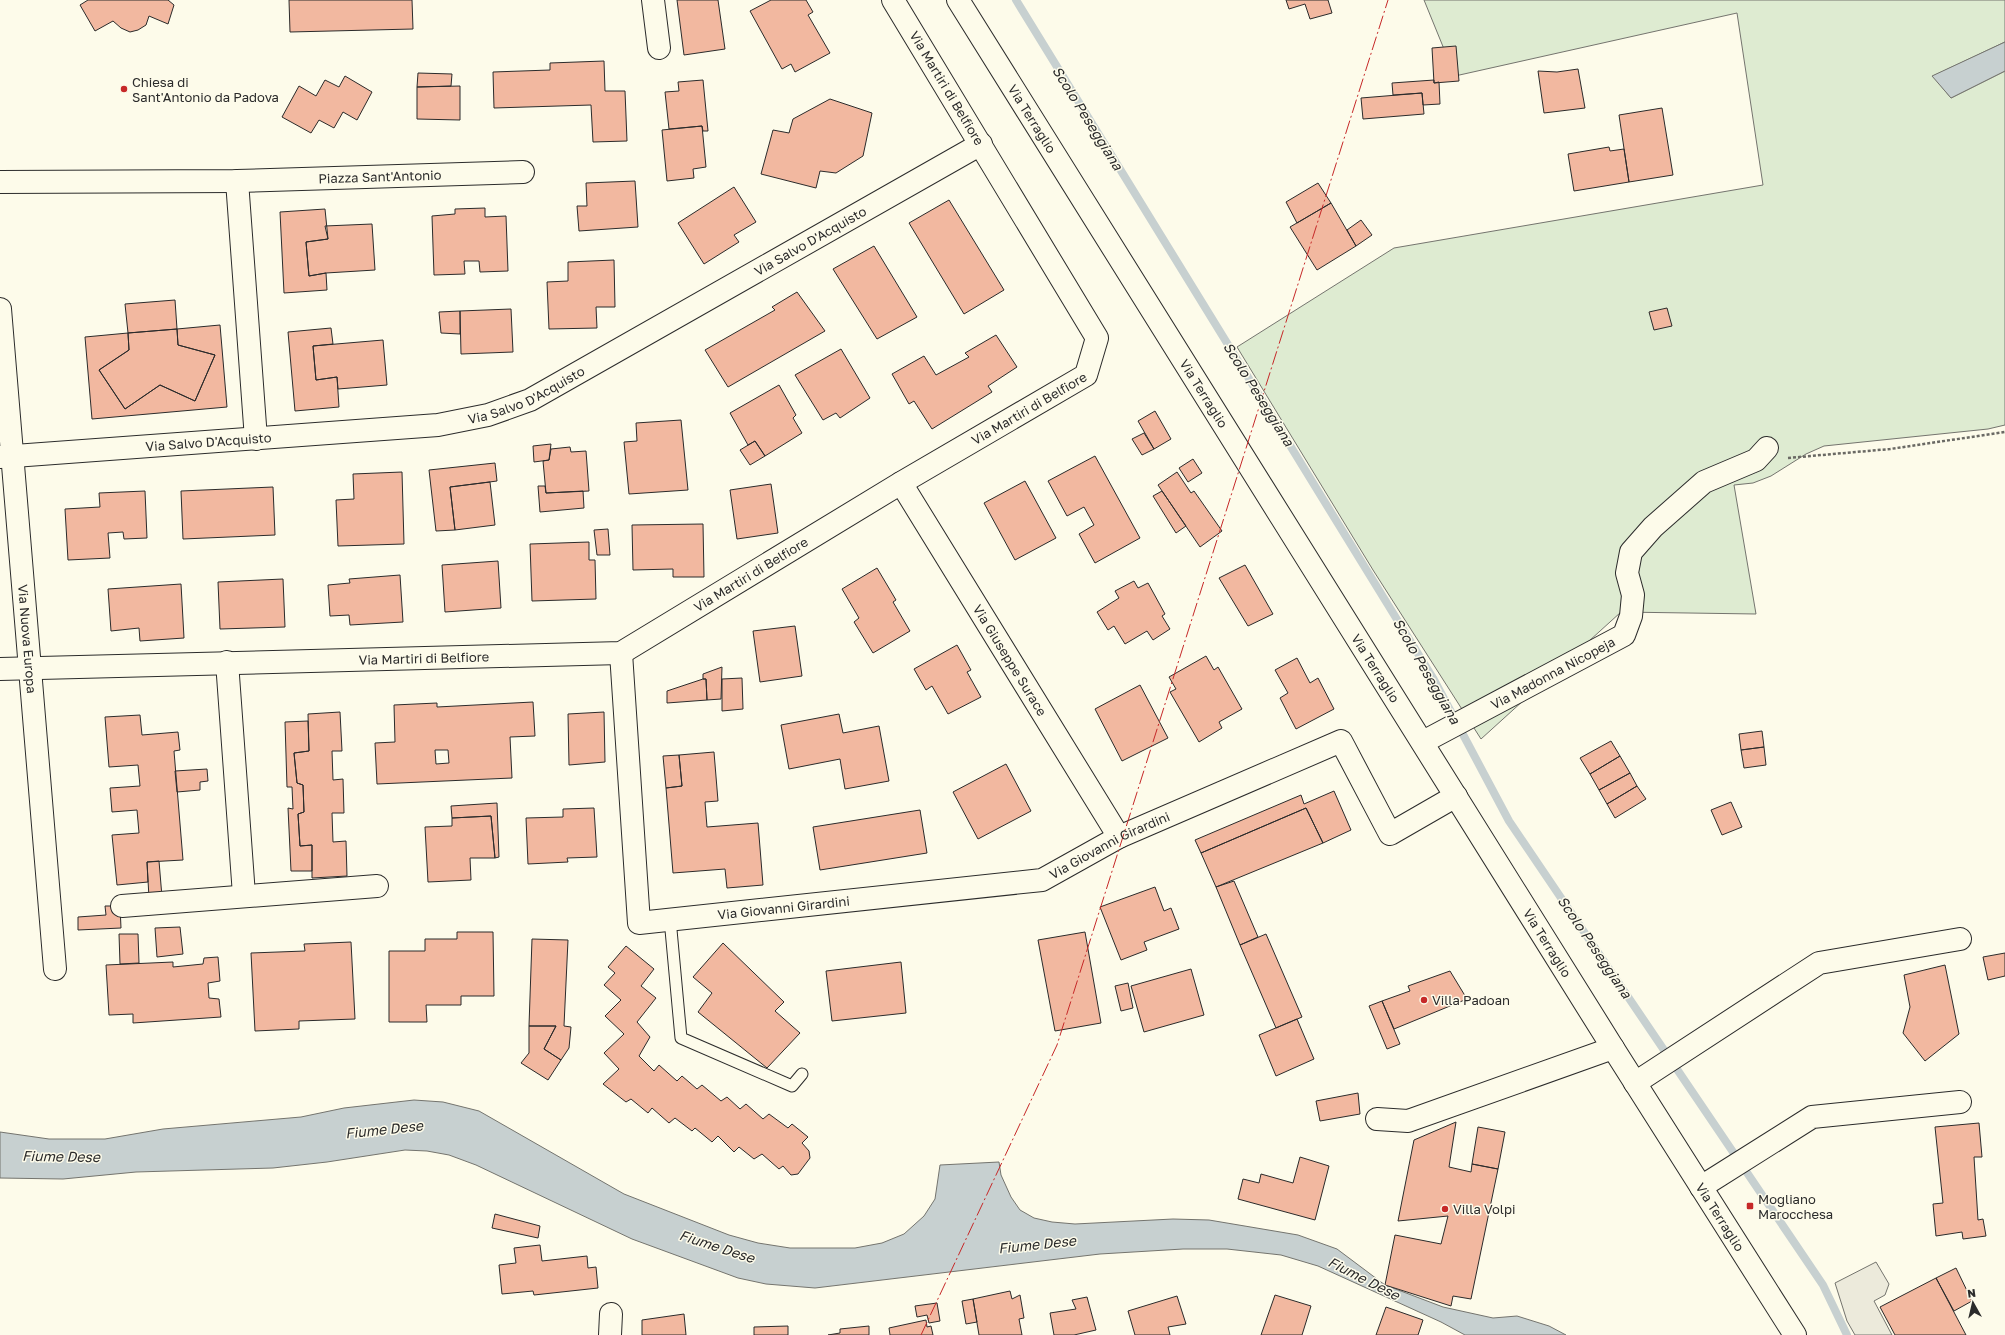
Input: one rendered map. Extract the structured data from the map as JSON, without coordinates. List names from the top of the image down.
{
  "streets": {
    "street": [
      "Via Martiri di Belfiore",
      "Via Terraglio",
      "Piazza Sant'Antonio",
      "Via Salvo D'Acquisto",
      "Via Nuova Europa",
      "Via Giuseppe Surace",
      "Via Madonna Nicopeja",
      "Via Giovanni Girardini"
    ]
  },
  "crossings": [
    ["Via Martiri di Belfiore", "Via Salvo D'Acquisto"],
    ["Via Martiri di Belfiore", "Via Nuova Europa"],
    ["Via Martiri di Belfiore", "Via Giuseppe Surace"],
    ["Via Martiri di Belfiore", "Via Giovanni Girardini"],
    ["Via Terraglio", "Via Madonna Nicopeja"],
    ["Via Terraglio", "Via Giovanni Girardini"],
    ["Via Salvo D'Acquisto", "Via Nuova Europa"],
    ["Via Giuseppe Surace", "Via Giovanni Girardini"]
  ],
  "water": ["Scolo Peseggiana", "Fiume Dese"],
  "places": {
    "other": ["Chiesa di Sant'Antonio da Padova", "Villa Padoan", "Villa Volpi"],
    "transit": ["Mogliano Marocchesa"]
  },
  "north": "top"
}
